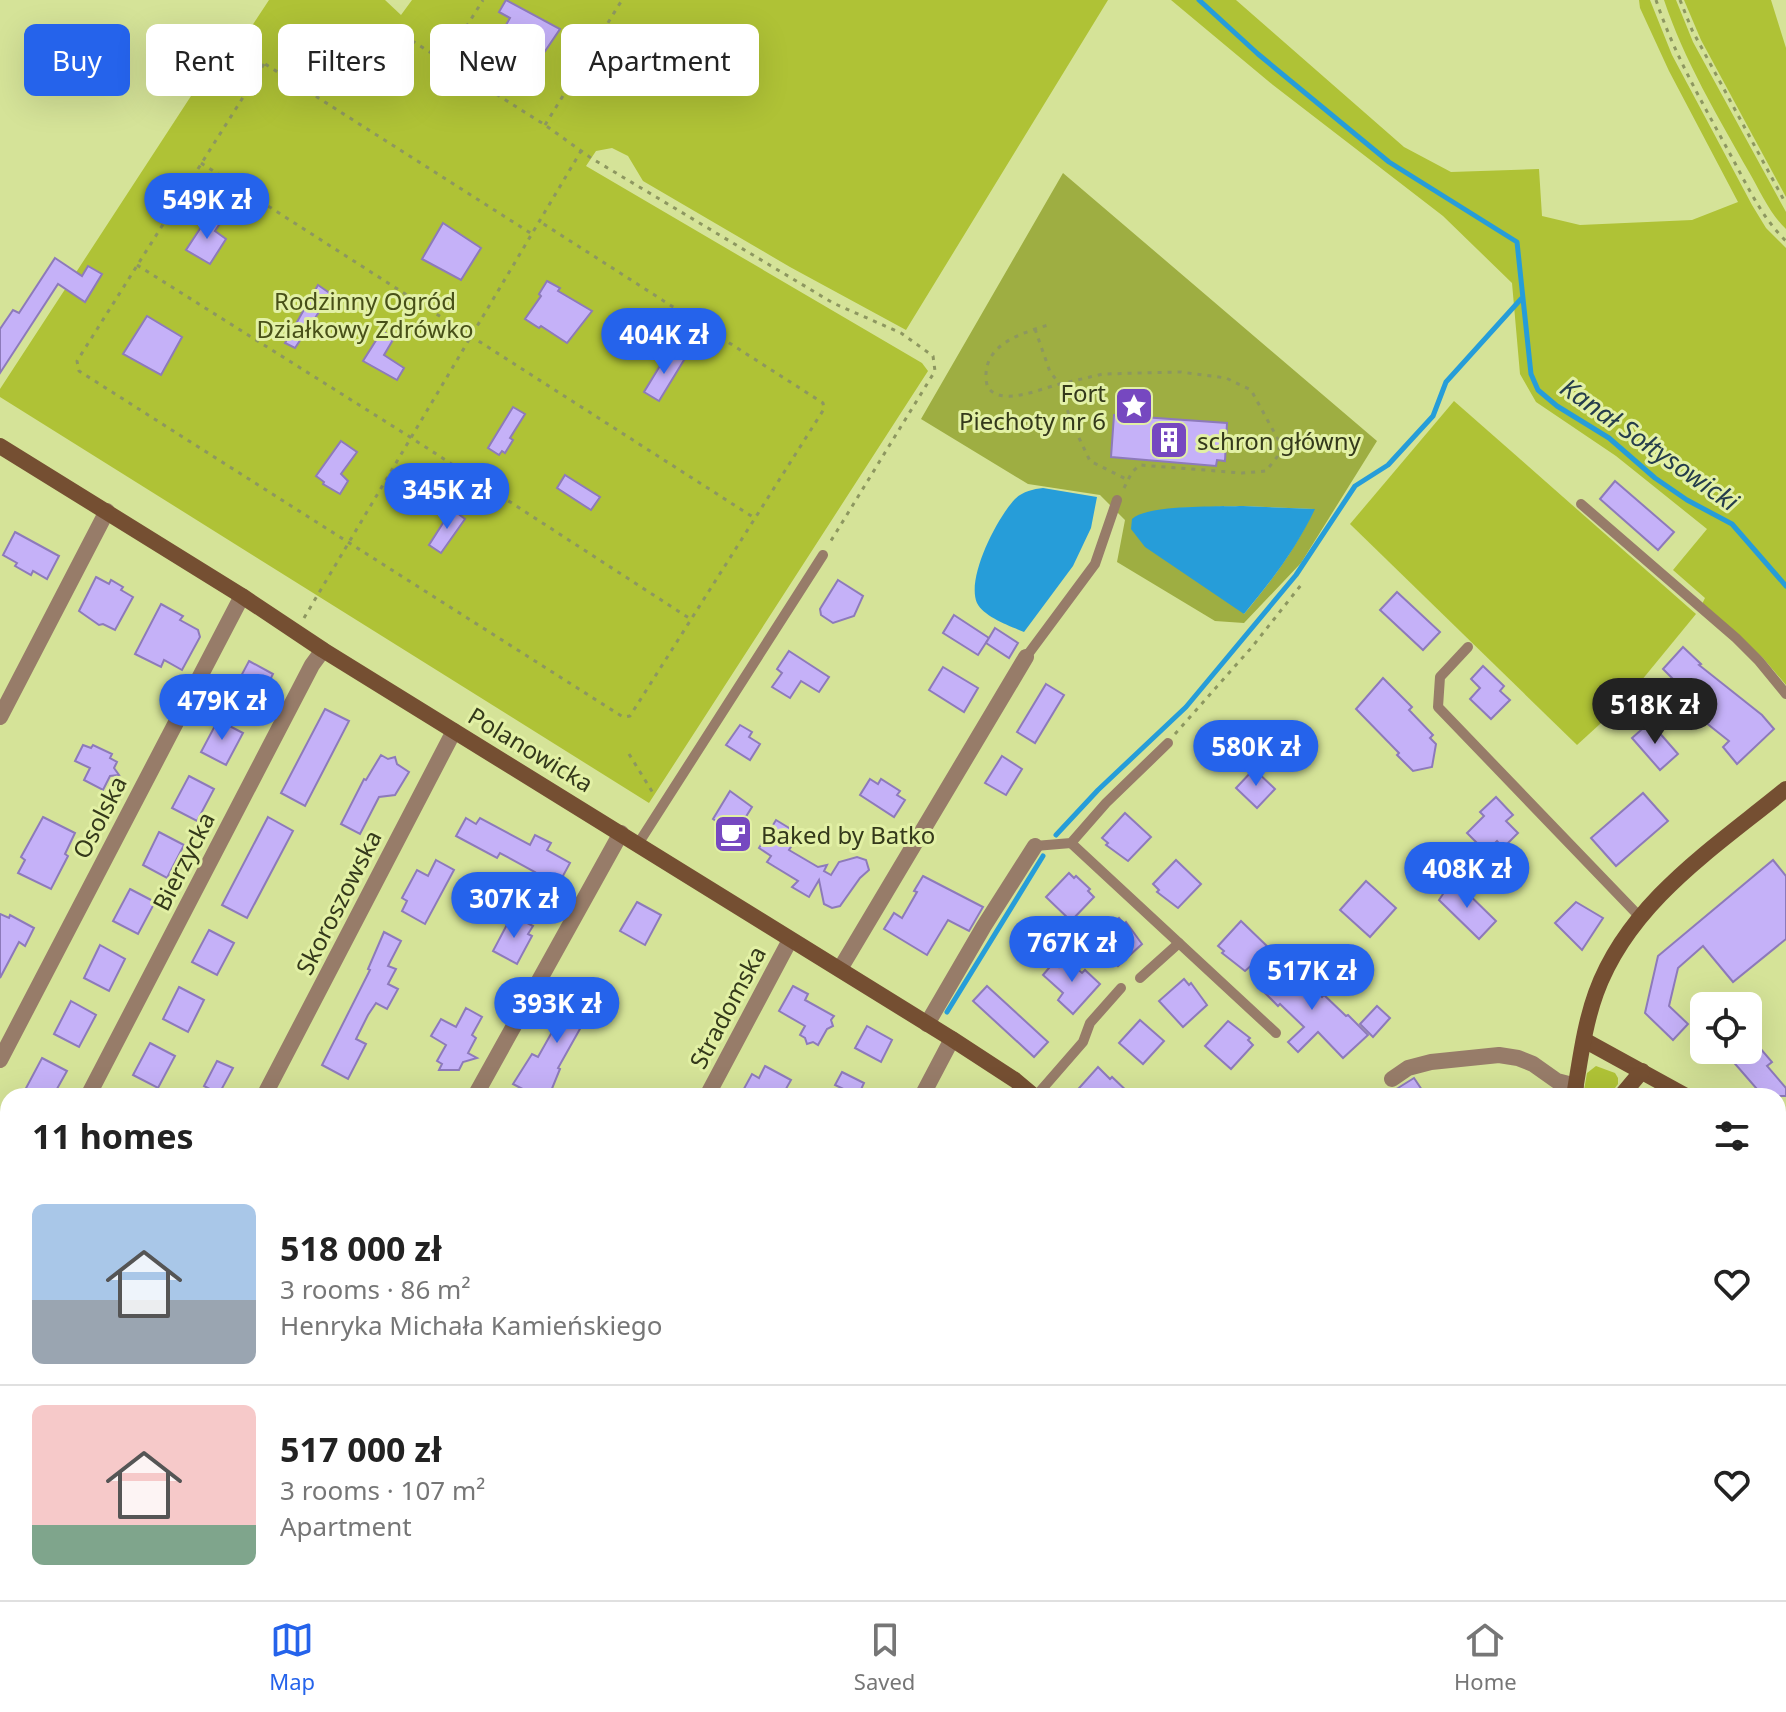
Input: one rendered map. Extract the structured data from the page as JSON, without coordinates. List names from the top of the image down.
{
  "streets": {
    "street": [
      "Polanowicka",
      "Osolska",
      "Bierzycka",
      "Skoroszowska",
      "Stradomska"
    ]
  },
  "crossings": [
    ["Polanowicka", "Osolska"],
    ["Polanowicka", "Bierzycka"],
    ["Polanowicka", "Skoroszowska"],
    ["Polanowicka", "Stradomska"]
  ],
  "water": ["Kanał Sołtysowicki"],
  "parks": ["Rodzinny Ogród Działkowy Zdrówko"],
  "places": {
    "place": ["Fort Piechoty nr 6"],
    "building": ["schron główny"],
    "cafe": ["Baked by Batko"]
  },
  "page": {
    "chip": [
      "Buy",
      "Rent",
      "Filters",
      "New",
      "Apartment"
    ],
    "price": [
      "549K zł",
      "404K zł",
      "345K zł",
      "479K zł",
      "518K zł",
      "580K zł",
      "408K zł",
      "307K zł",
      "767K zł",
      "517K zł",
      "393K zł"
    ],
    "heading": "11 homes",
    "list": [
      {
        "name": "518 000 zł",
        "note": "3 rooms · 86 m² · Henryka Michała Kamieńskiego"
      },
      {
        "name": "517 000 zł",
        "note": "3 rooms · 107 m² · Apartment"
      }
    ],
    "tabs": ["Map", "Saved", "Home"]
  }
}
